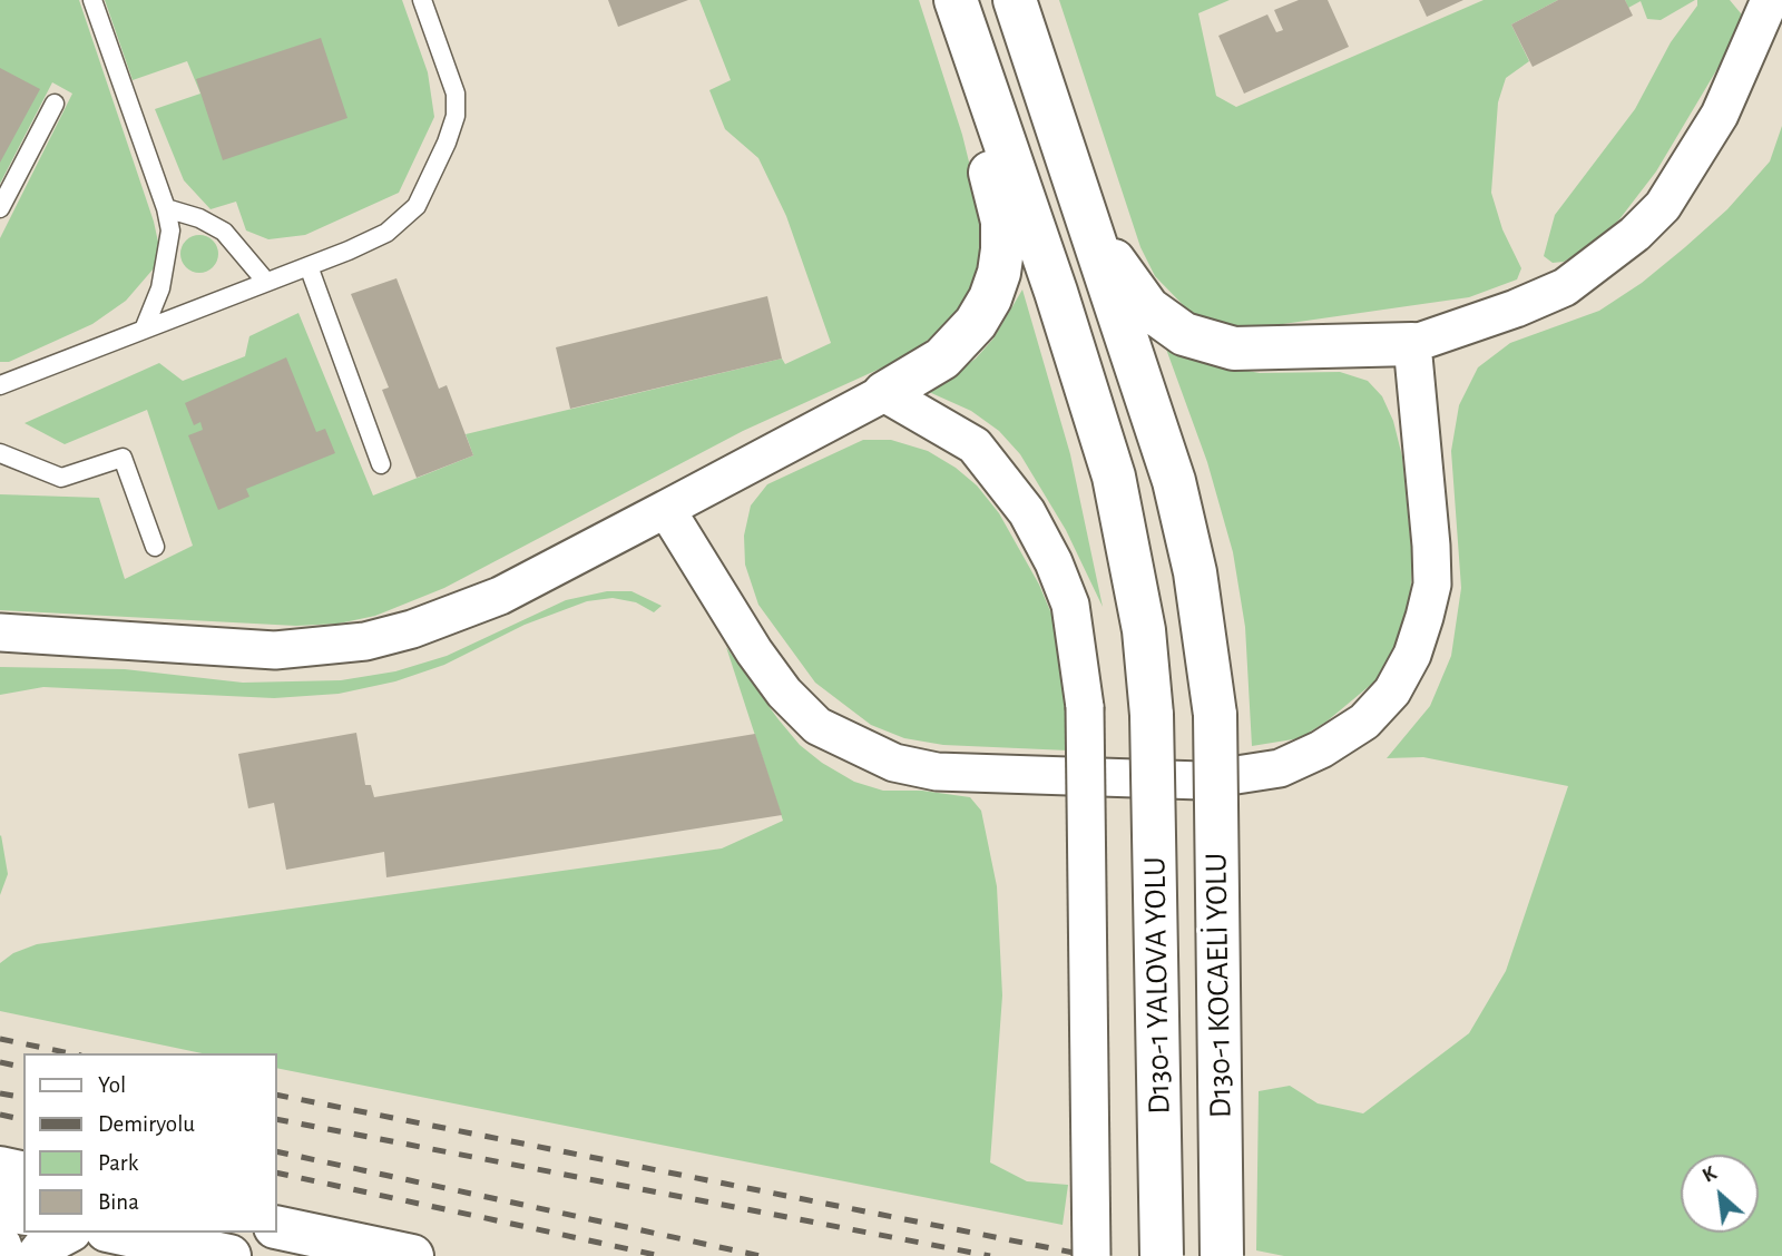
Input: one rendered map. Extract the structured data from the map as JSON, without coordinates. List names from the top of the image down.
{
  "streets": {
    "main road": ["D130-1 YALOVA YOLU", "D130-1 KOCAELİ YOLU"]
  },
  "legend": [
    "Yol",
    "Demiryolu",
    "Park",
    "Bina"
  ],
  "north": "top left"
}
